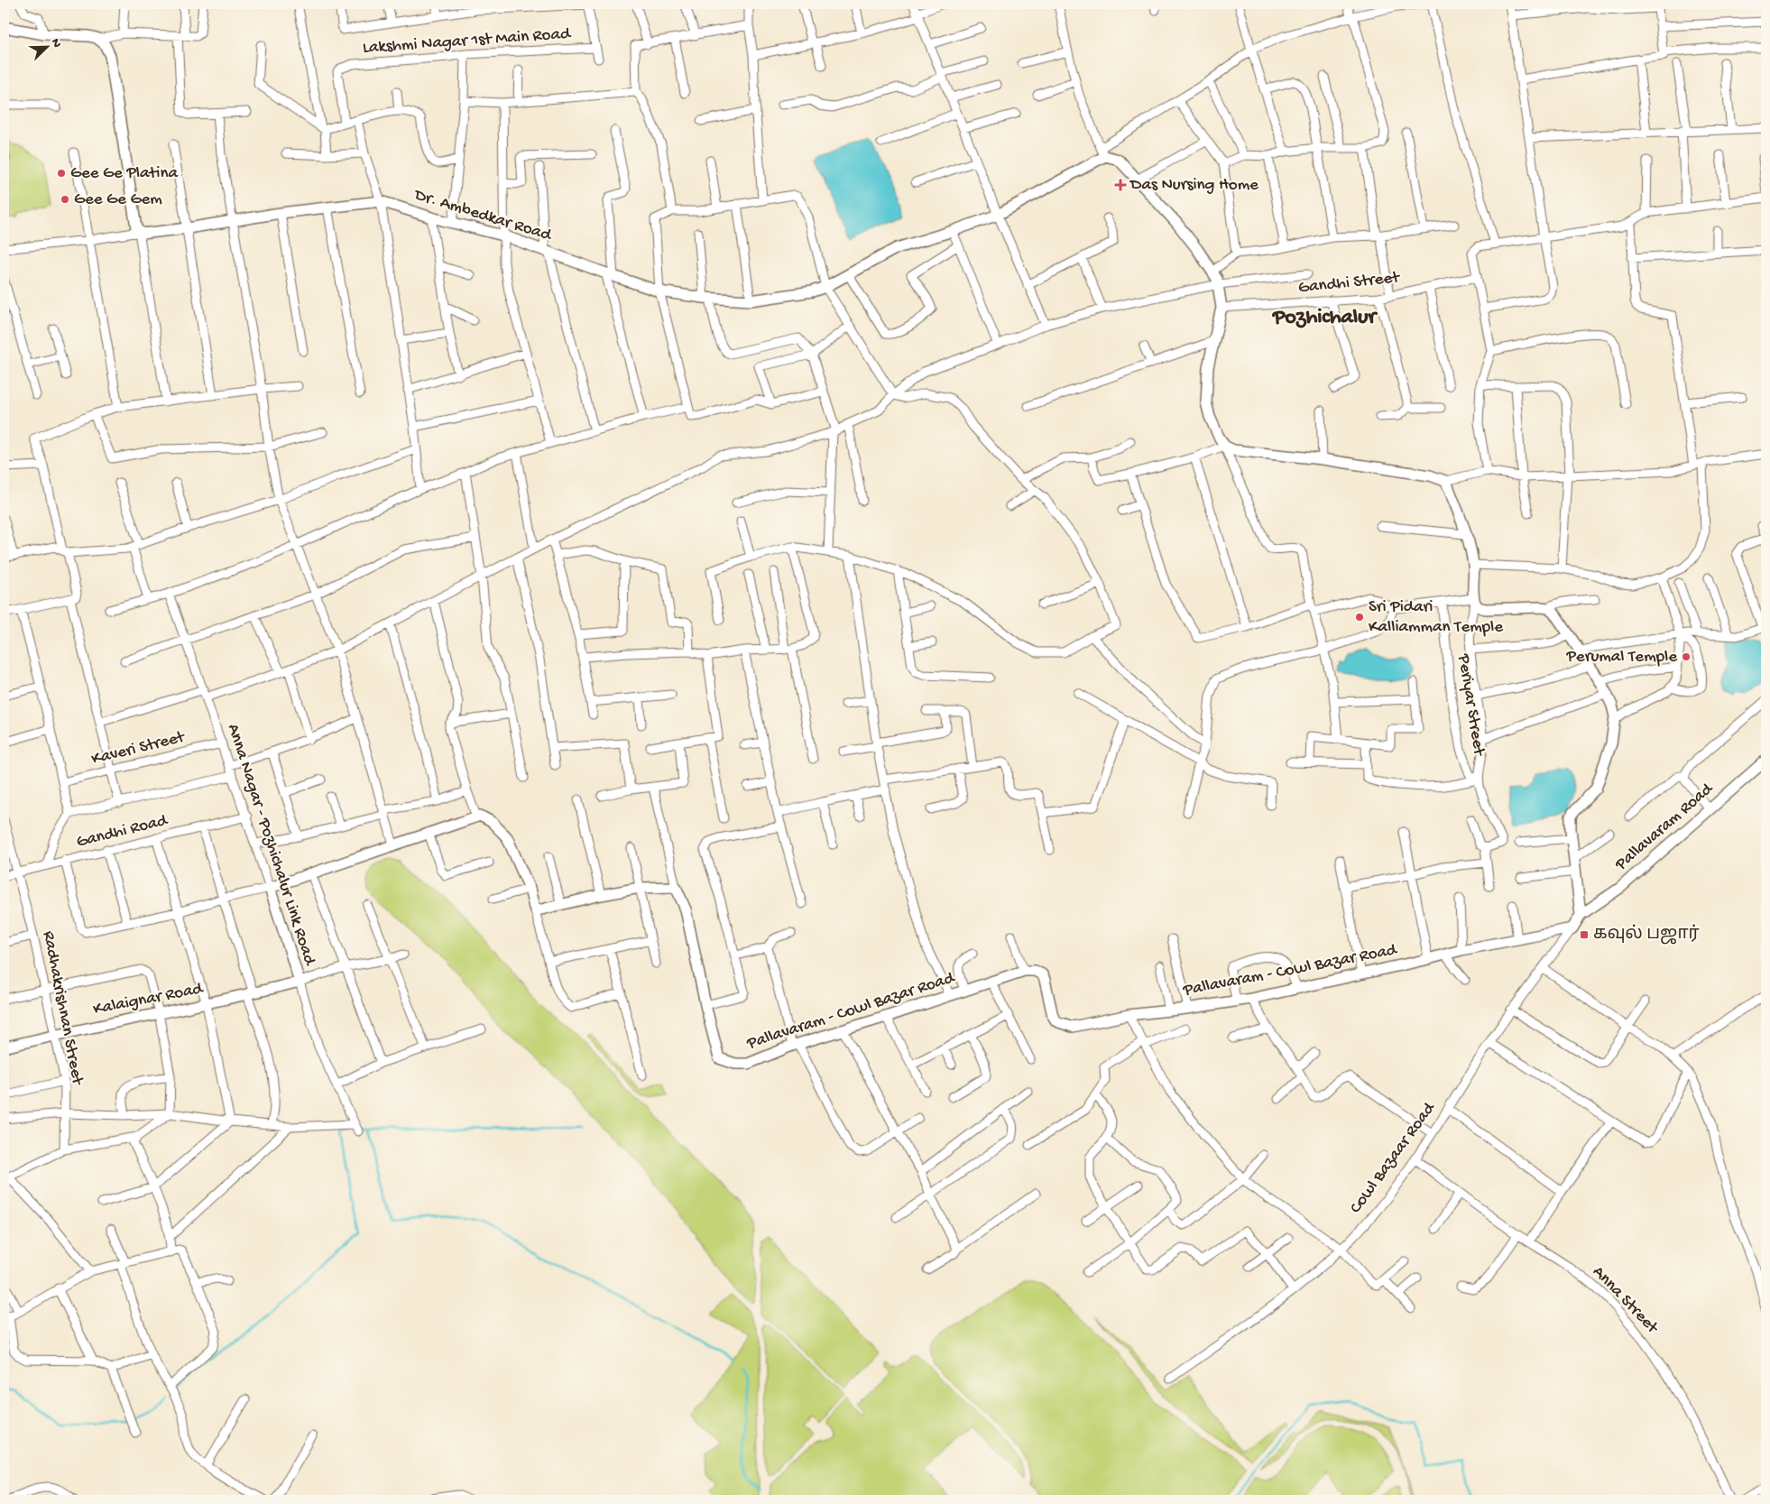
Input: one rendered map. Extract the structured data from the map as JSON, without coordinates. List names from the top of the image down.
{
  "streets": {
    "street": [
      "Lakshmi Nagar 1st Main Road",
      "Dr. Ambedkar Road",
      "Gandhi Street",
      "Periyar Street",
      "Kaveri Street",
      "Pallavaram Road",
      "Gandhi Road",
      "Anna Nagar - Pozhichalur Link Road",
      "Pallavaram - Cowl Bazar Road",
      "Kalaignar Road",
      "Radhakrishnan Street",
      "Cowl Bazaar Road",
      "Anna Street"
    ]
  },
  "crossings": [
    ["Kaveri Street", "Anna Nagar - Pozhichalur Link Road"],
    ["Gandhi Road", "Anna Nagar - Pozhichalur Link Road"],
    ["Gandhi Road", "Radhakrishnan Street"],
    ["Anna Nagar - Pozhichalur Link Road", "Kalaignar Road"],
    ["Pallavaram - Cowl Bazar Road", "Cowl Bazaar Road"],
    ["Kalaignar Road", "Radhakrishnan Street"],
    ["Cowl Bazaar Road", "Anna Street"]
  ],
  "districts": ["Pozhichalur"],
  "places": {
    "other": [
      "Gee Ge Platina",
      "Gee Ge Gem",
      "Sri Pidari Kalliamman Temple",
      "Perumal Temple"
    ],
    "health": ["Das Nursing Home"],
    "transit": ["கவுல் பஜார்"]
  },
  "north": "top right"
}
